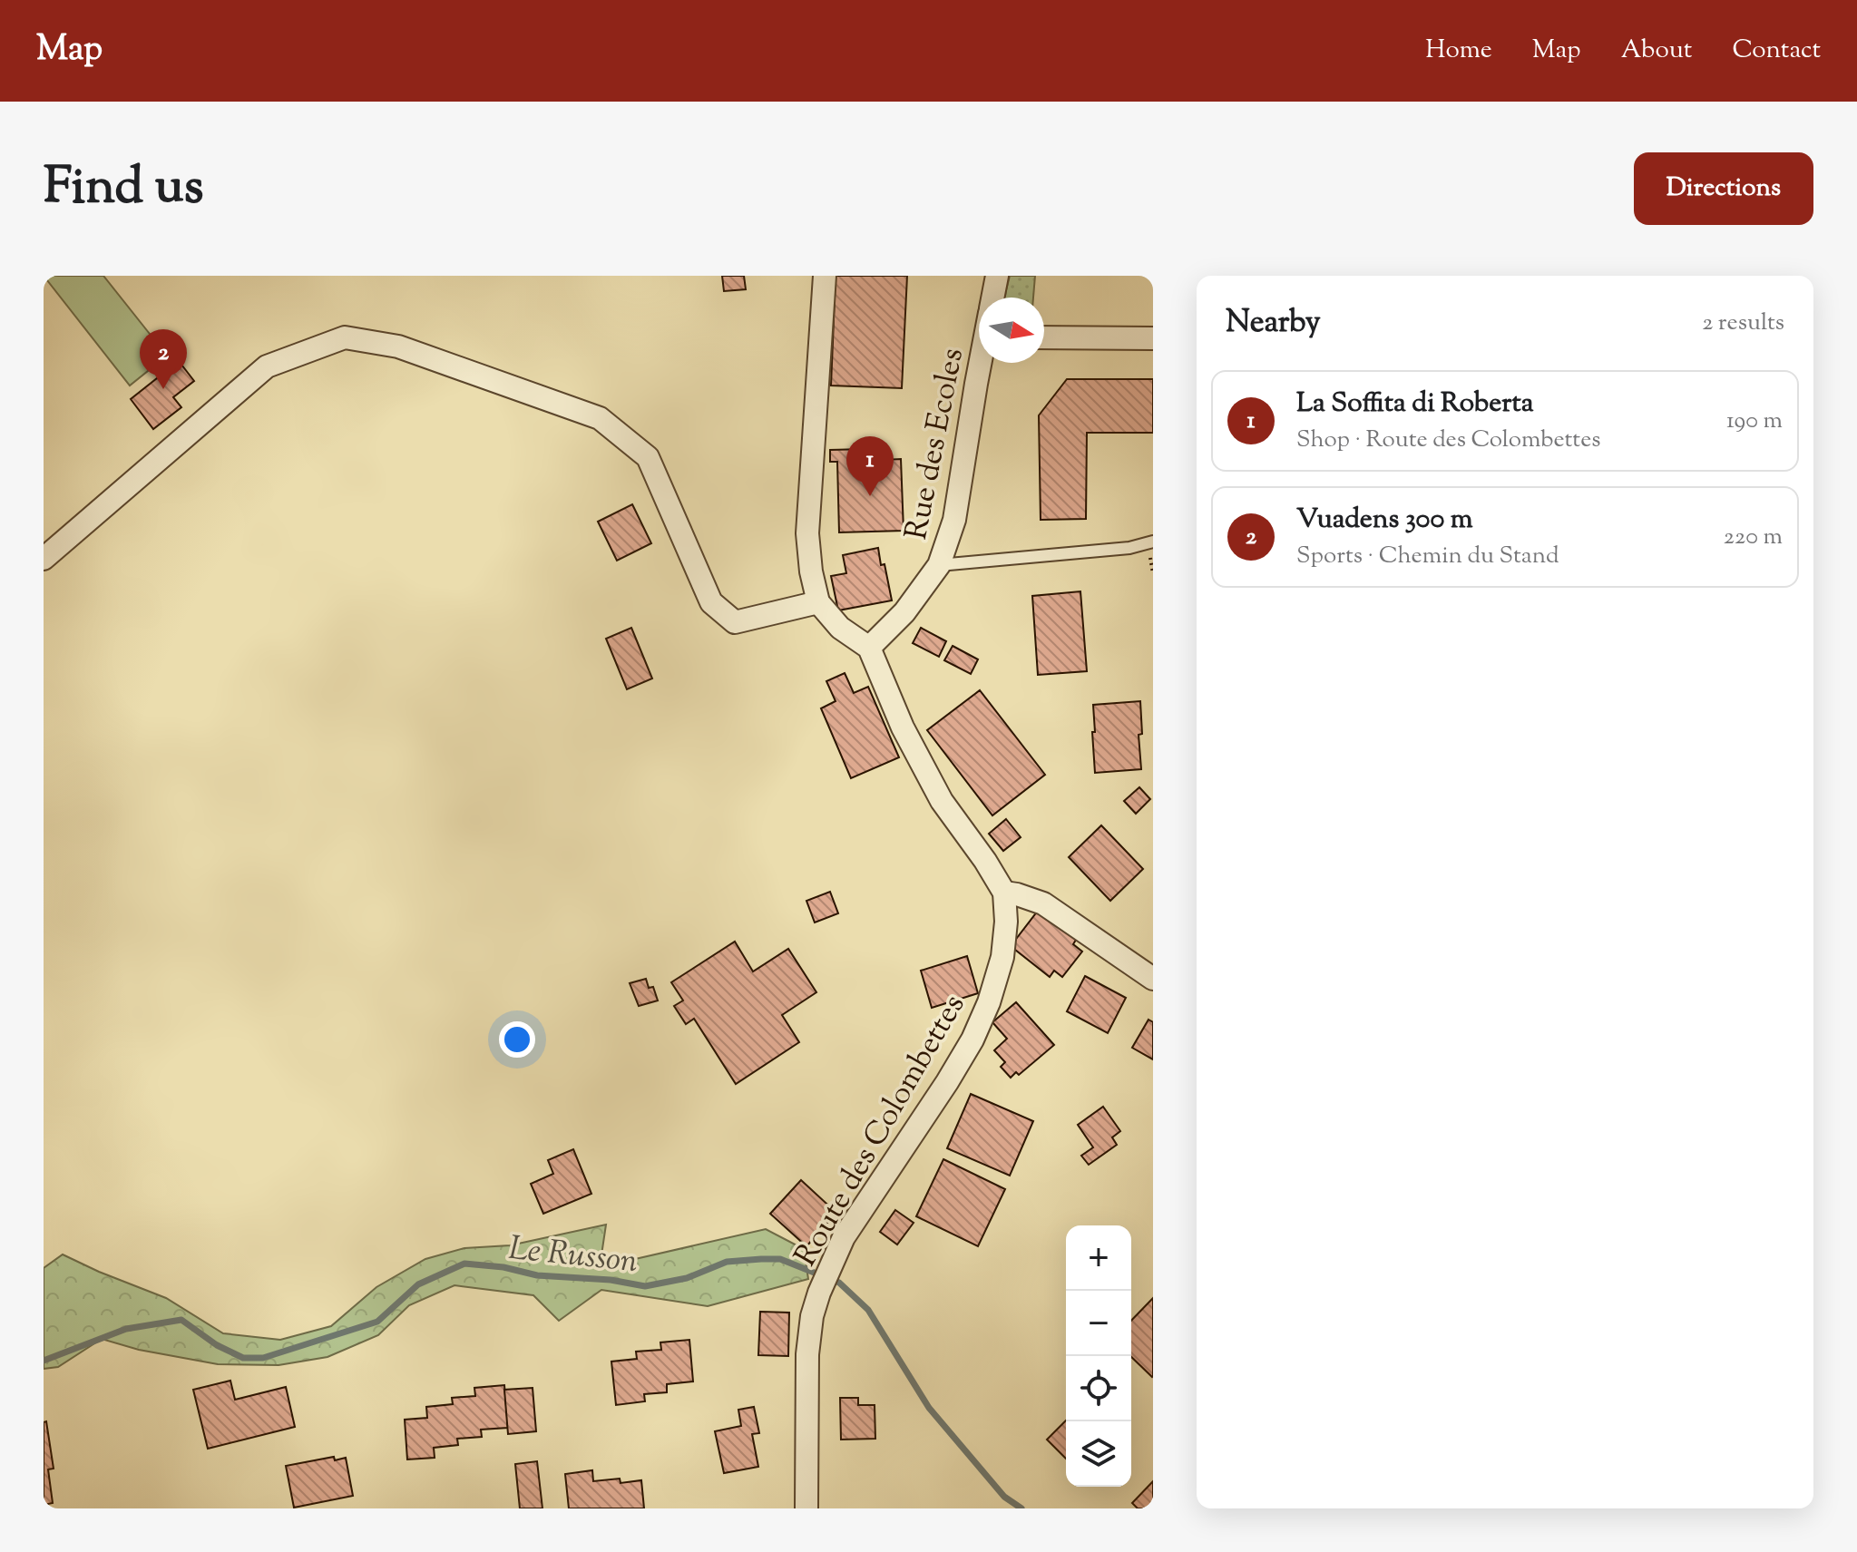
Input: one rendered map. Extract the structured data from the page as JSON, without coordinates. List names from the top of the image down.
{
  "streets": {
    "street": ["Rue des Ecoles", "Route des Colombettes"]
  },
  "crossings": [
    ["Rue des Ecoles", "Route des Colombettes"]
  ],
  "water": ["Le Russon"],
  "north": "right",
  "page": {
    "header": "Map",
    "nav": [
      "Home",
      "Map",
      "About",
      "Contact"
    ],
    "title": "Find us",
    "buttons": "Directions",
    "heading": ["Nearby", "2 results"],
    "pins": ["2", "1"],
    "list": [
      {
        "mark": "1",
        "name": "La Soffita di Roberta",
        "note": "Shop · Route des Colombettes",
        "value": "190 m"
      },
      {
        "mark": "2",
        "name": "Vuadens 300 m",
        "note": "Sports · Chemin du Stand",
        "value": "220 m"
      }
    ],
    "map_buttons": ["+", "−"]
  }
}
